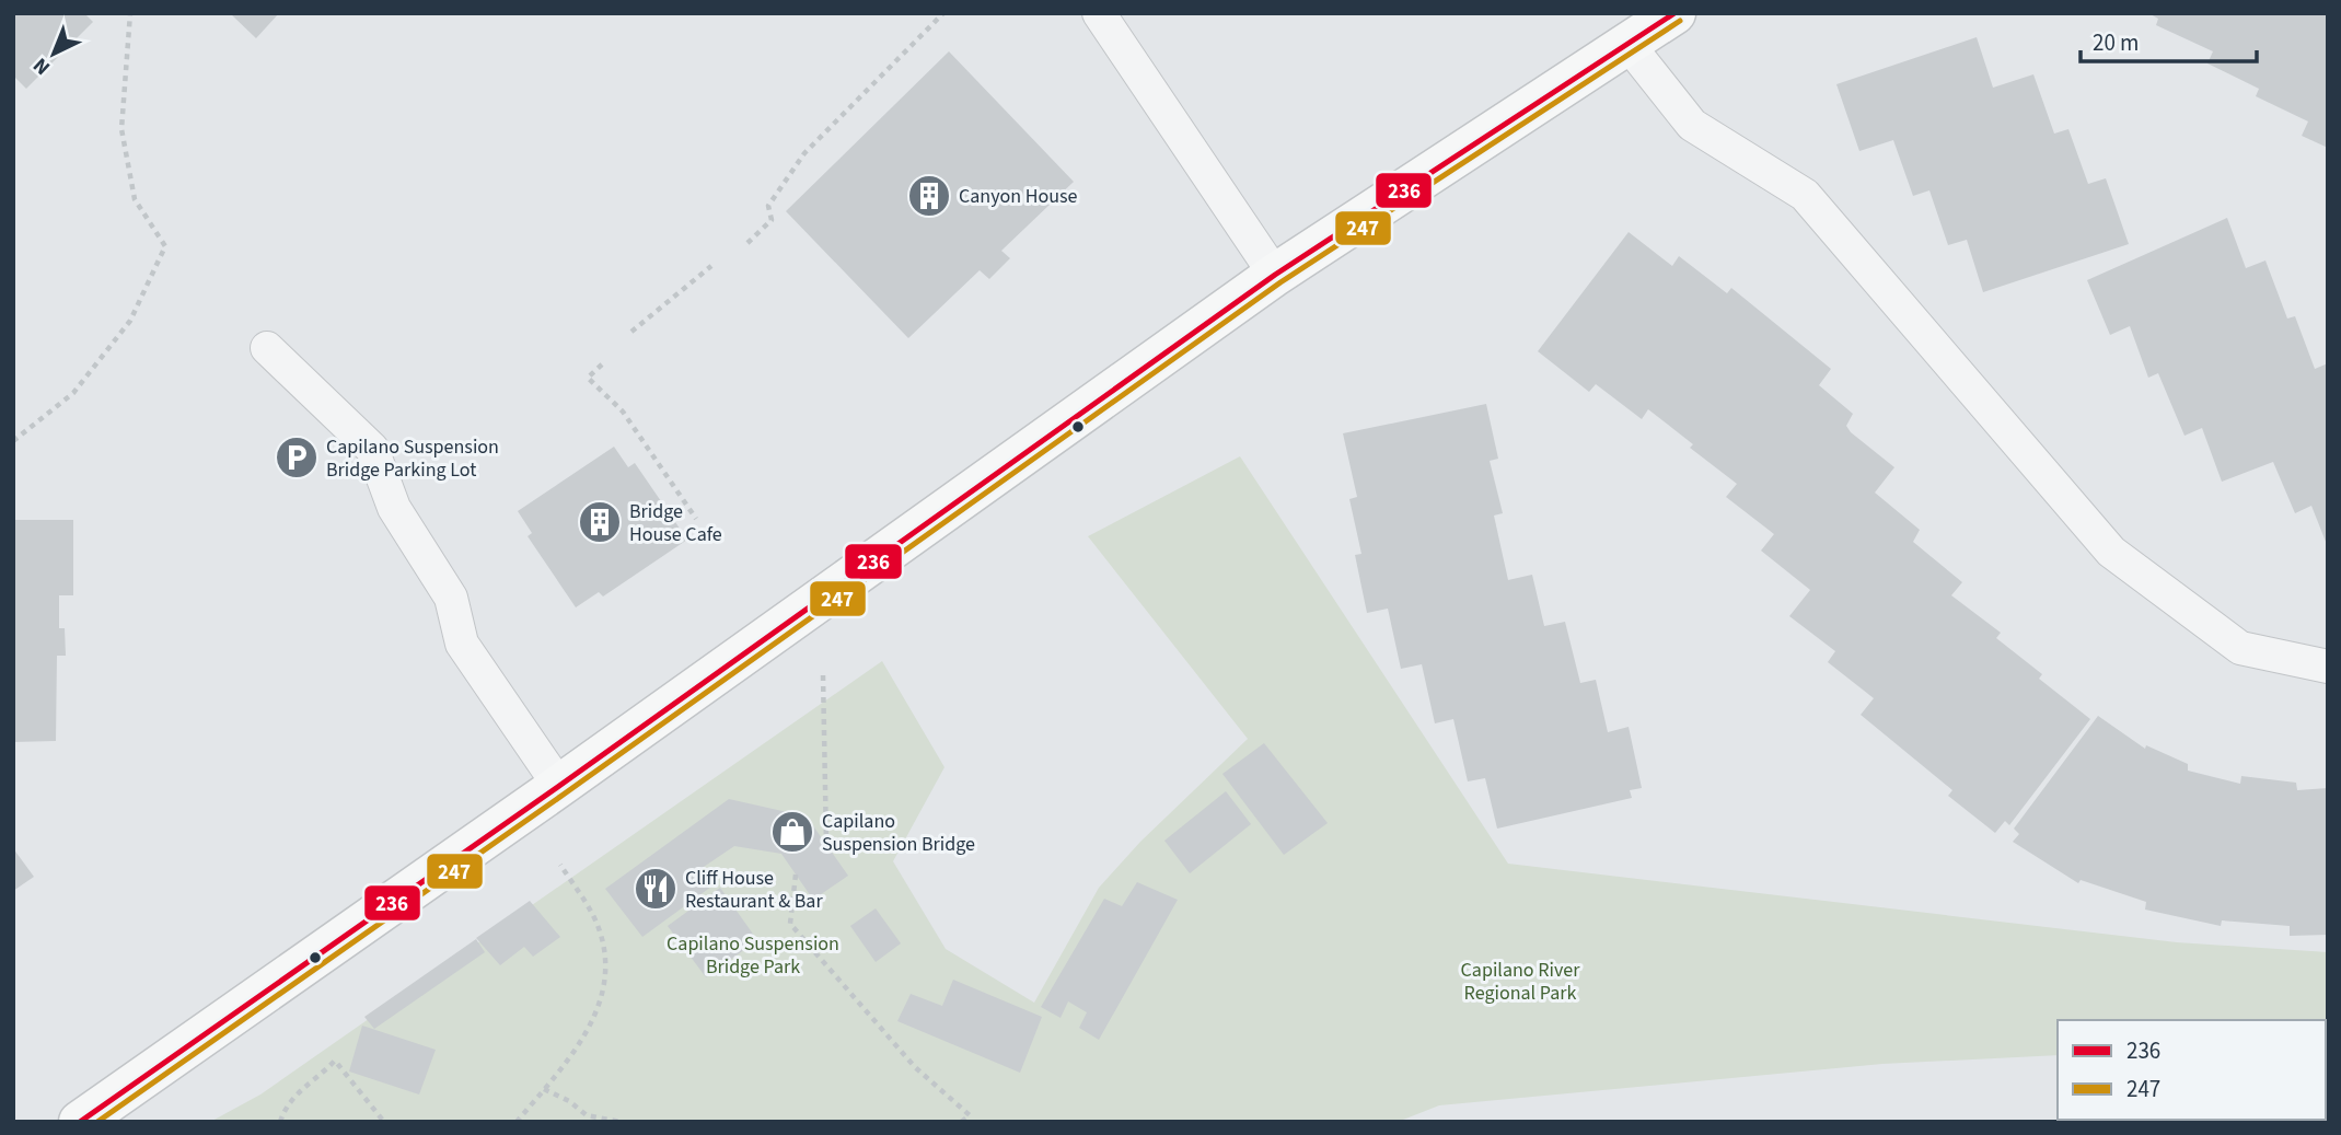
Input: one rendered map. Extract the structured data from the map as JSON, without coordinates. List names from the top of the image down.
{
  "parks": ["Capilano Suspension Bridge Park", "Capilano River Regional Park"],
  "places": {
    "building": ["Canyon House", "Bridge House Cafe"],
    "parking": ["Capilano Suspension Bridge Parking Lot"],
    "shop": ["Capilano Suspension Bridge"],
    "restaurant": ["Cliff House Restaurant & Bar"]
  },
  "lines": ["transit line 236", "transit line 247"],
  "legend": ["236", "247"],
  "scale_bar": "20 m",
  "north": "bottom left"
}
